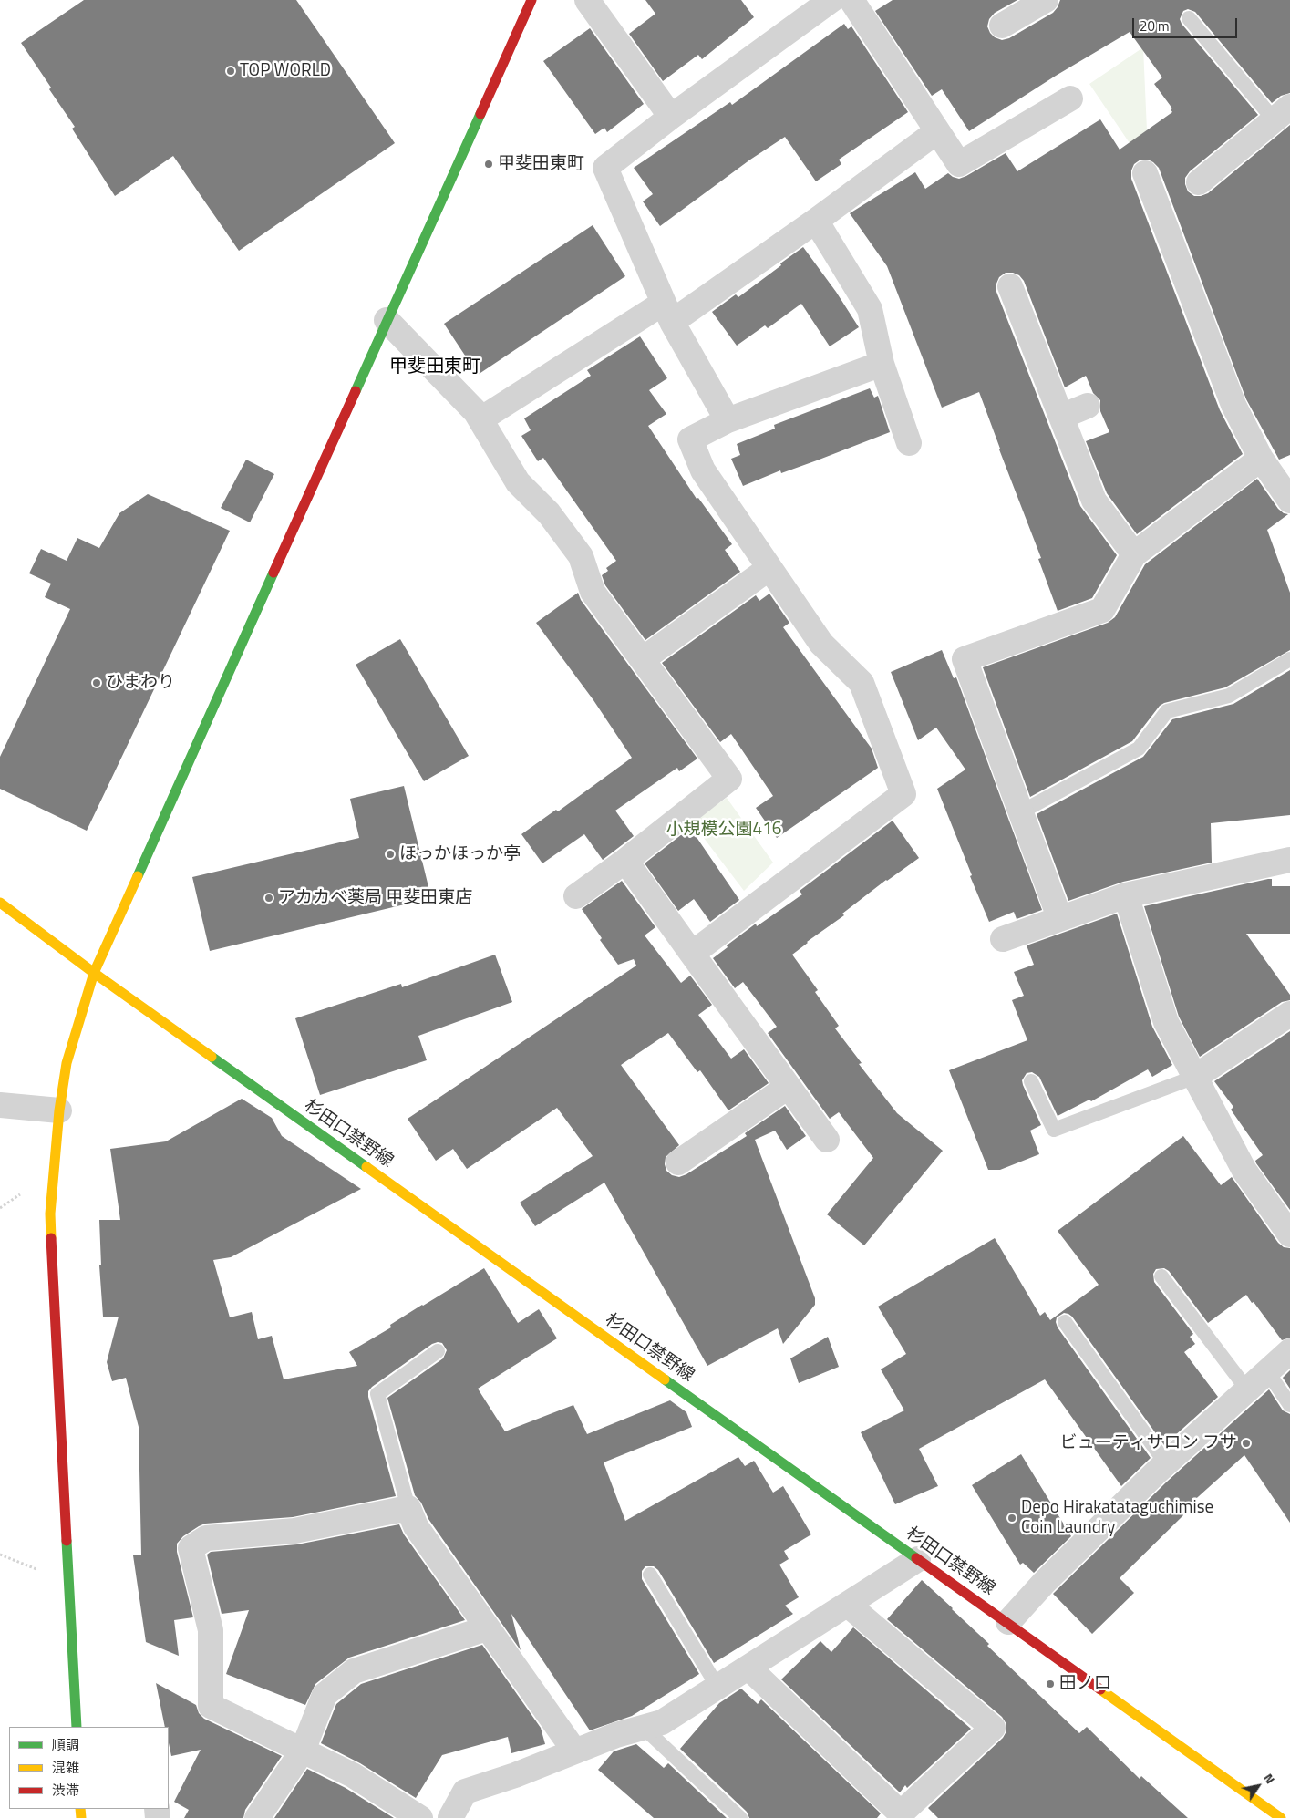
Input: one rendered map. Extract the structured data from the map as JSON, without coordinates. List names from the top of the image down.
{
  "streets": {
    "street": ["杉田口禁野線"]
  },
  "districts": ["甲斐田東町"],
  "parks": ["小規模公園416"],
  "places": [
    "TOP WORLD",
    "甲斐田東町",
    "ひまわり",
    "ほっかほっか亭",
    "アカカベ薬局 甲斐田東店",
    "ビューティサロン フサ",
    "Depo Hirakatataguchimise Coin Laundry",
    "田ノ口"
  ],
  "legend": ["順調", "混雑", "渋滞"],
  "scale_bar": "20 m",
  "north": "top right"
}
